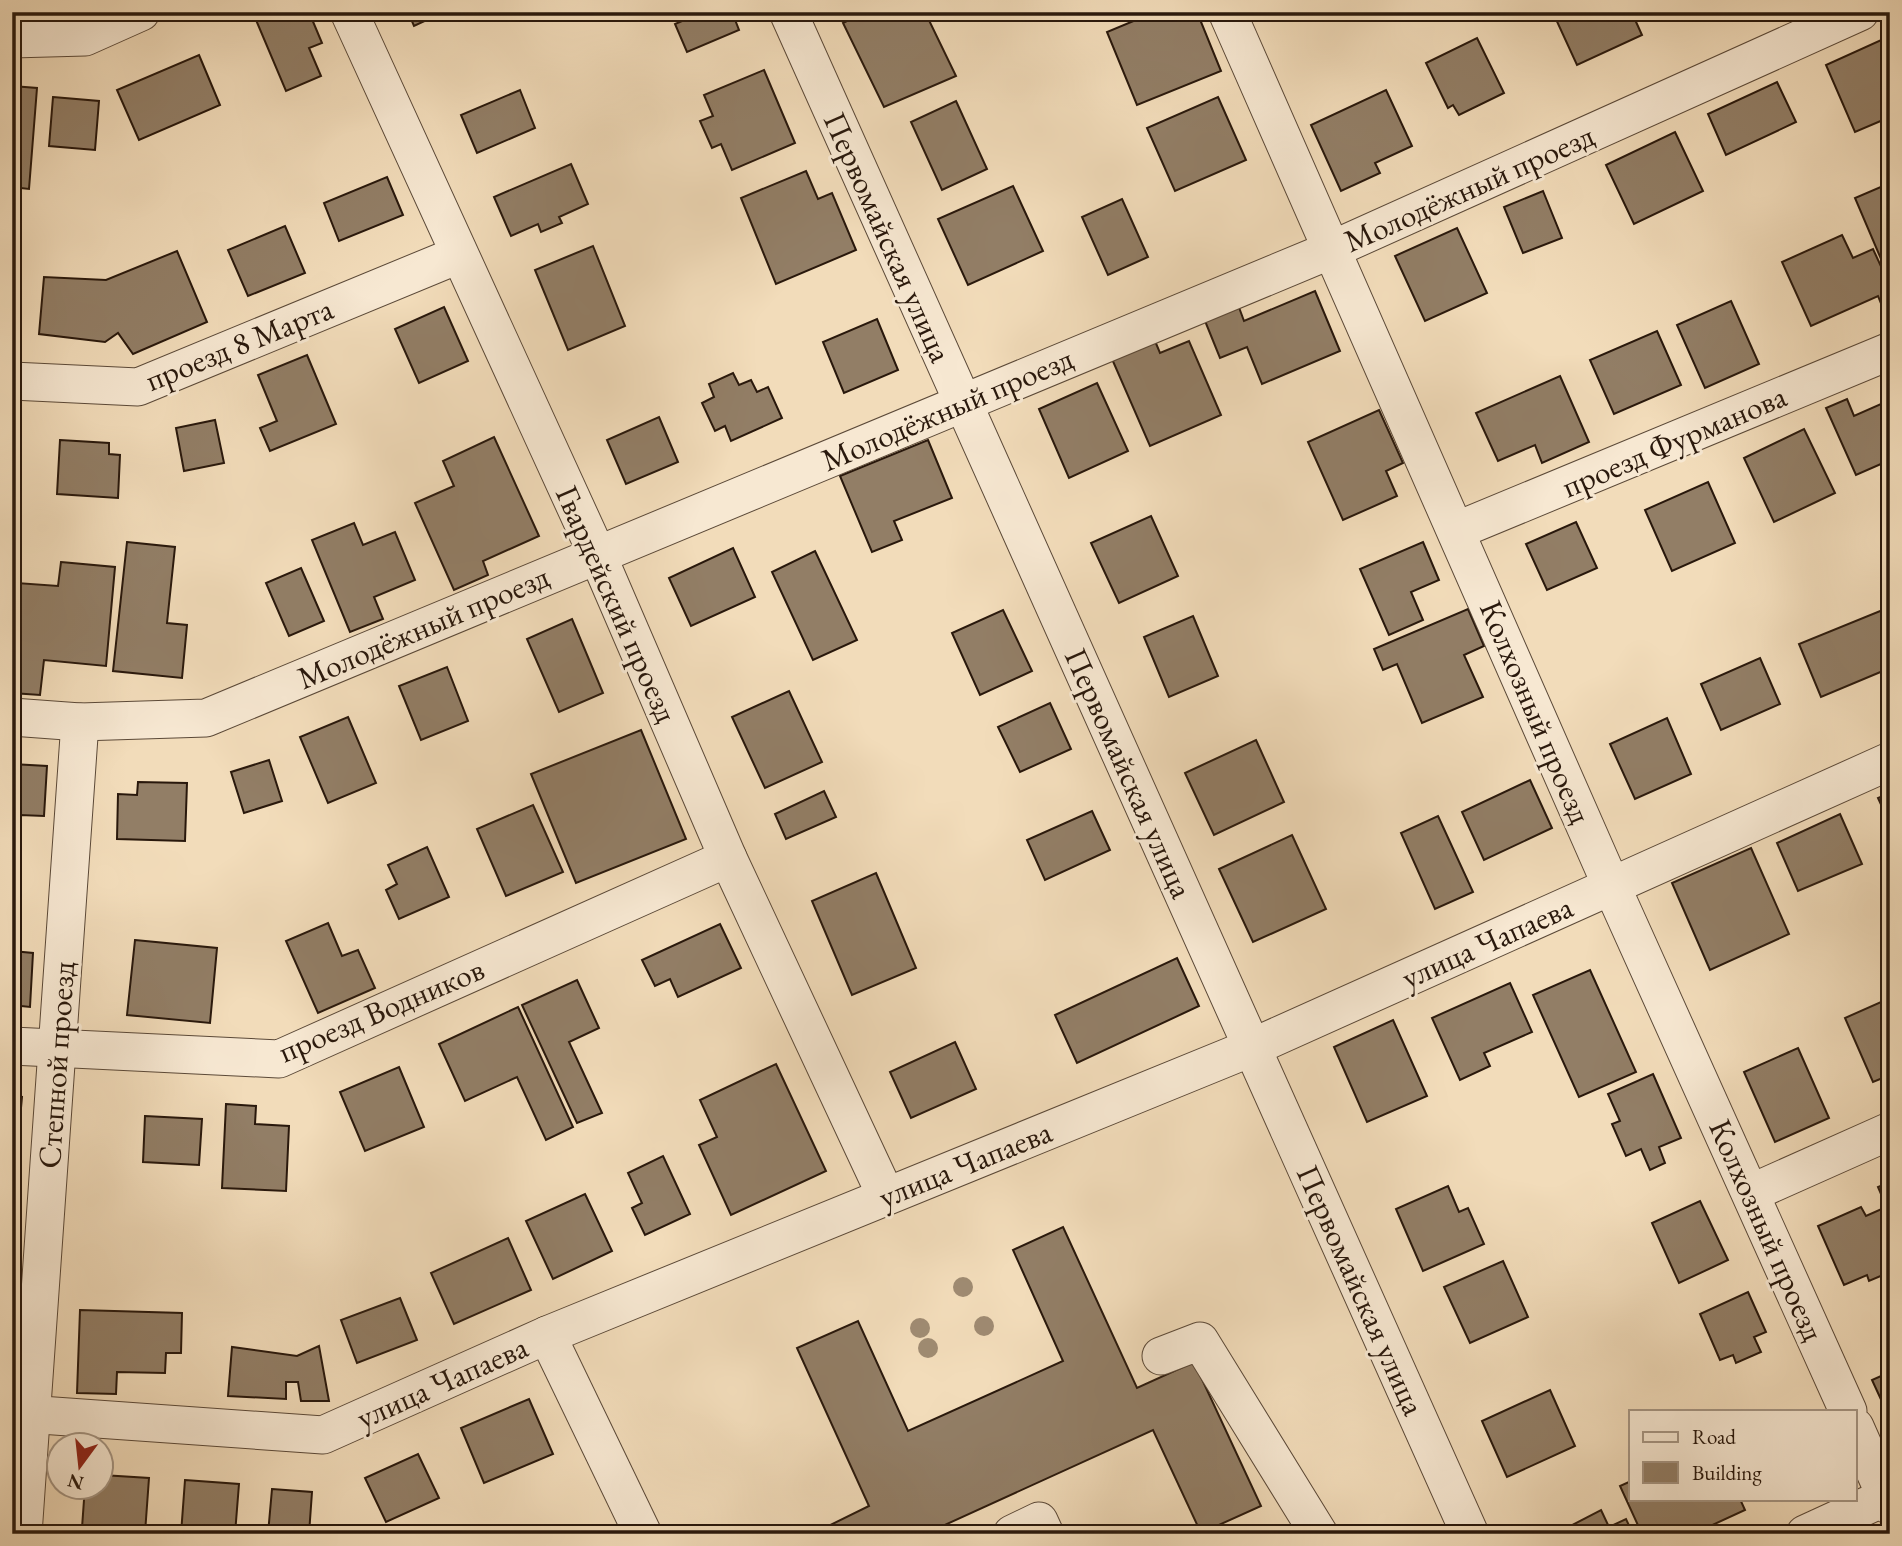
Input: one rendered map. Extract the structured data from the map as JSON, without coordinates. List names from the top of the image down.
{
  "streets": {
    "street": [
      "Молодёжный проезд",
      "Первомайская улица",
      "проезд 8 Марта",
      "проезд Фурманова",
      "Гвардейский проезд",
      "Колхозный проезд",
      "улица Чапаева",
      "проезд Водников",
      "Степной проезд"
    ]
  },
  "crossings": [
    ["Молодёжный проезд", "Первомайская улица"],
    ["Молодёжный проезд", "Гвардейский проезд"],
    ["Молодёжный проезд", "Колхозный проезд"],
    ["Молодёжный проезд", "Степной проезд"],
    ["Первомайская улица", "улица Чапаева"],
    ["проезд 8 Марта", "Гвардейский проезд"],
    ["проезд Фурманова", "Колхозный проезд"],
    ["Гвардейский проезд", "улица Чапаева"],
    ["Гвардейский проезд", "проезд Водников"],
    ["Колхозный проезд", "улица Чапаева"],
    ["улица Чапаева", "Степной проезд"],
    ["проезд Водников", "Степной проезд"]
  ],
  "legend": ["Road", "Building"],
  "north": "bottom"
}
